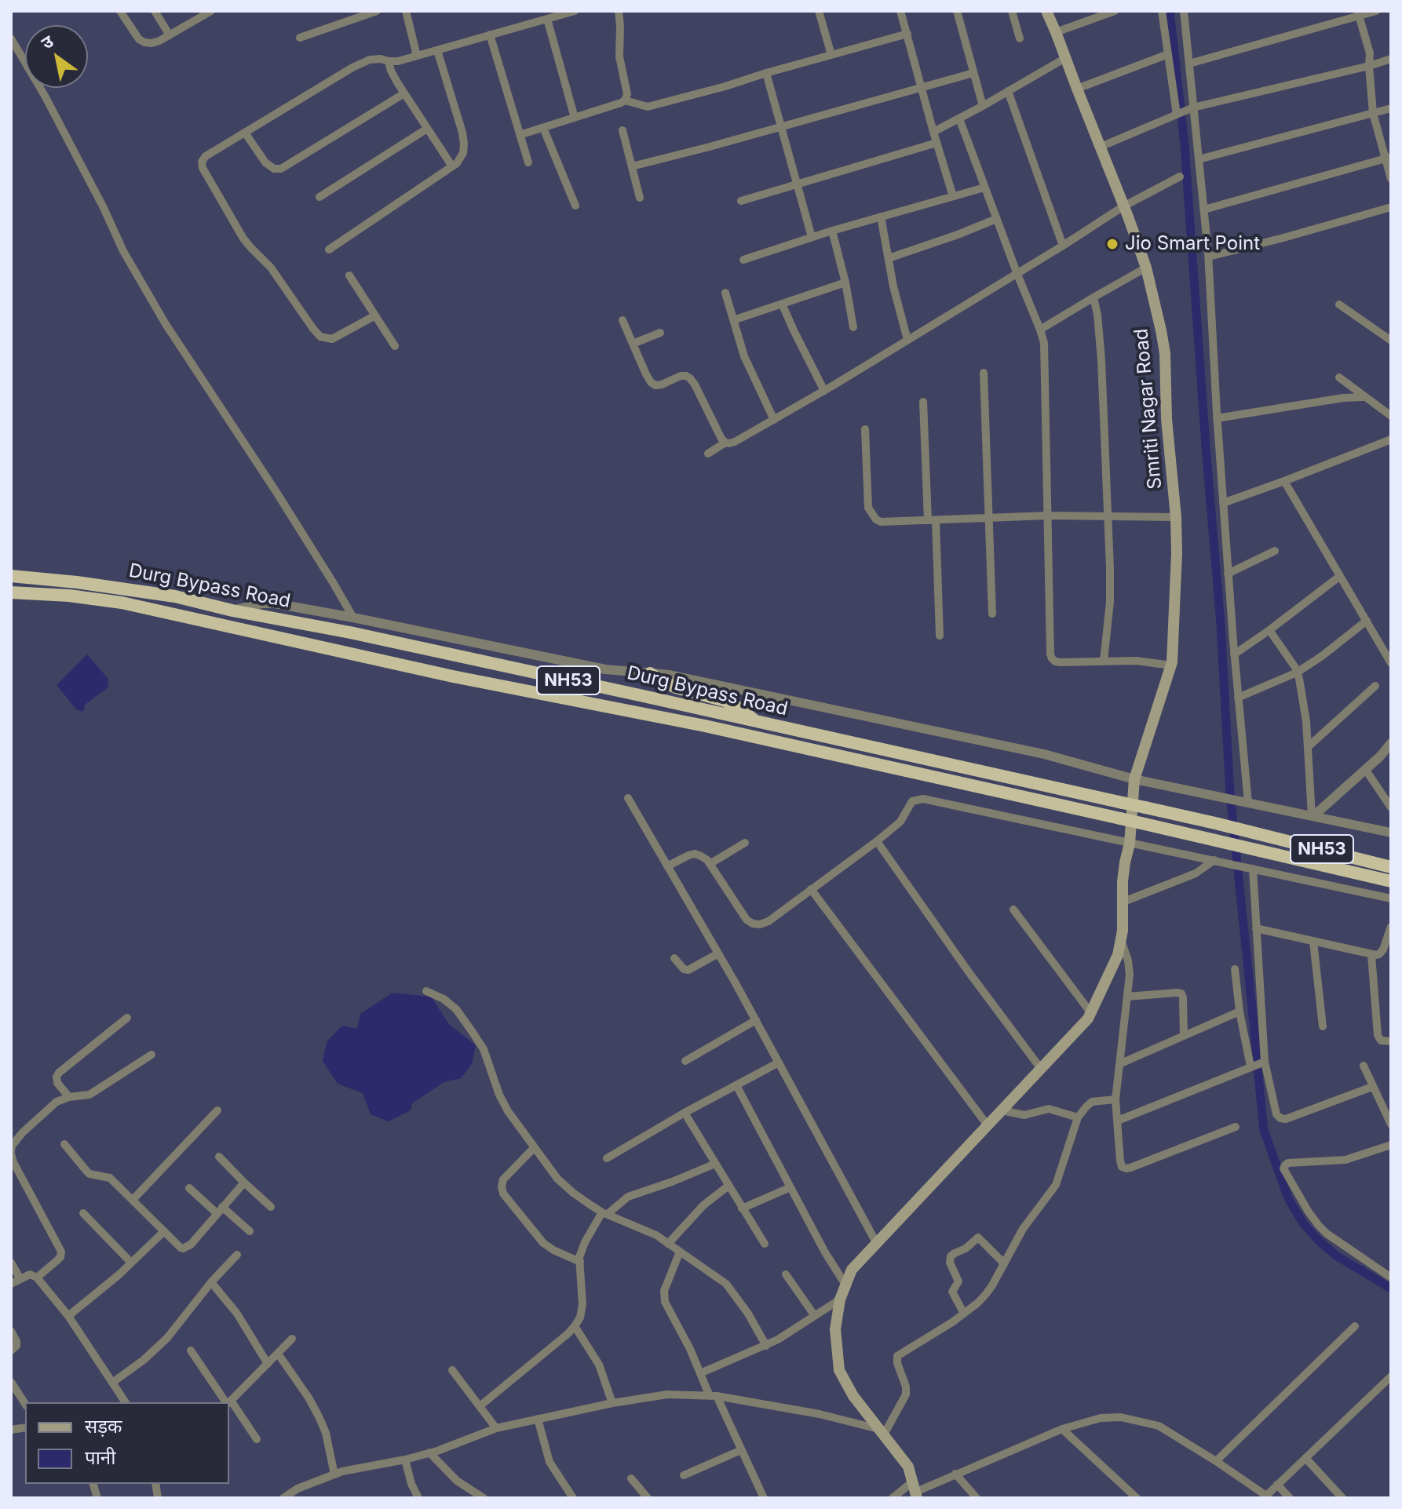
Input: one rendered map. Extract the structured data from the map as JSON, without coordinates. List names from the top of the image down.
{
  "streets": {
    "highway": ["Durg Bypass Road", "NH53"],
    "main road": ["Smriti Nagar Road"]
  },
  "places": ["Jio Smart Point"],
  "legend": ["सड़क", "पानी"],
  "north": "top left"
}
